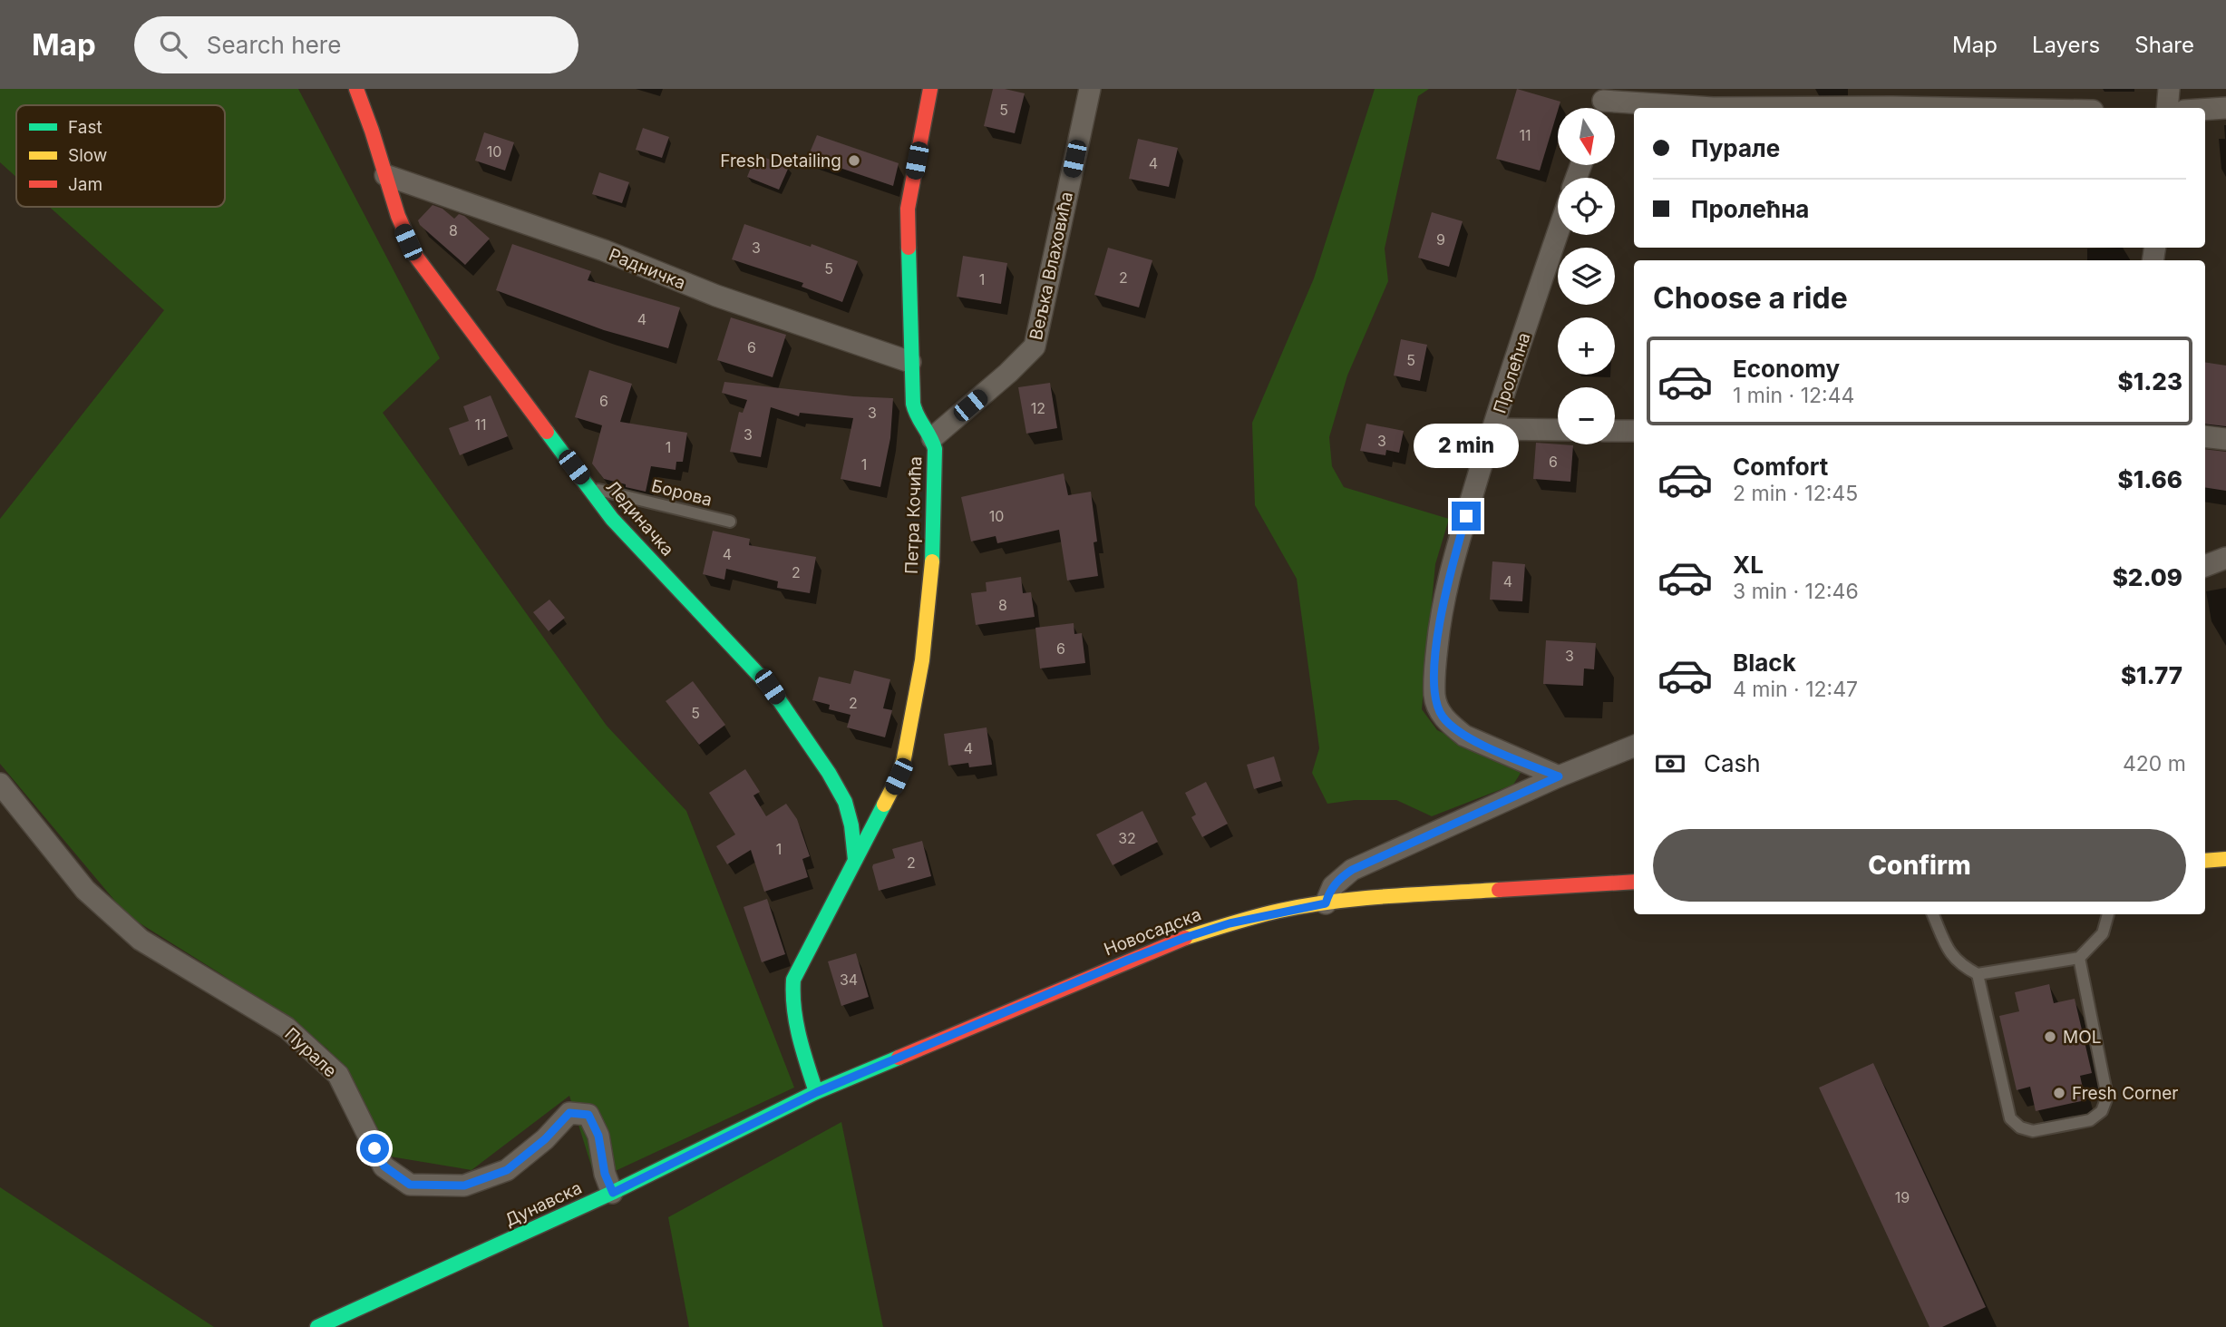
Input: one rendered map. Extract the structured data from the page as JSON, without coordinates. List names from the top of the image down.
{
  "streets": {
    "street": [
      "Вељка Влаховића",
      "Радничка",
      "Пролећна",
      "Петра Кочића",
      "Лединачка",
      "Новосадска",
      "Пурале",
      "Дунавска"
    ],
    "lane": ["Борова"]
  },
  "crossings": [
    ["Вељка Влаховића", "Петра Кочића"],
    ["Радничка", "Петра Кочића"],
    ["Радничка", "Лединачка"],
    ["Борова", "Лединачка"],
    ["Петра Кочића", "Лединачка"],
    ["Петра Кочића", "Новосадска"],
    ["Петра Кочића", "Дунавска"],
    ["Новосадска", "Дунавска"],
    ["Пурале", "Дунавска"]
  ],
  "places": ["Fresh Detailing", "MOL", "Fresh Corner"],
  "house_numbers": [
    "5",
    "11",
    "10",
    "4",
    "8",
    "9",
    "3",
    "5",
    "2",
    "1",
    "4",
    "6",
    "5",
    "6",
    "12",
    "3",
    "11",
    "3",
    "3",
    "1",
    "6",
    "1",
    "10",
    "4",
    "2",
    "4",
    "8",
    "6",
    "3",
    "2",
    "5",
    "4",
    "32",
    "1",
    "2",
    "34",
    "19"
  ],
  "legend": ["Fast", "Slow", "Jam"],
  "north": "bottom",
  "page": {
    "header": "Map",
    "search": "Search here",
    "nav": ["Map", "Layers", "Share"],
    "map_buttons": ["+", "−"],
    "banner": ["Пурале", "Пролећна"],
    "heading": "Choose a ride",
    "list": [
      {
        "name": "Economy",
        "note": "1 min · 12:44",
        "value": "$1.23"
      },
      {
        "name": "Comfort",
        "note": "2 min · 12:45",
        "value": "$1.66"
      },
      {
        "name": "XL",
        "note": "3 min · 12:46",
        "value": "$2.09"
      },
      {
        "name": "Black",
        "note": "4 min · 12:47",
        "value": "$1.77"
      }
    ],
    "bubble": "2 min",
    "pay": ["Cash", "420 m"],
    "buttons": "Confirm"
  }
}
